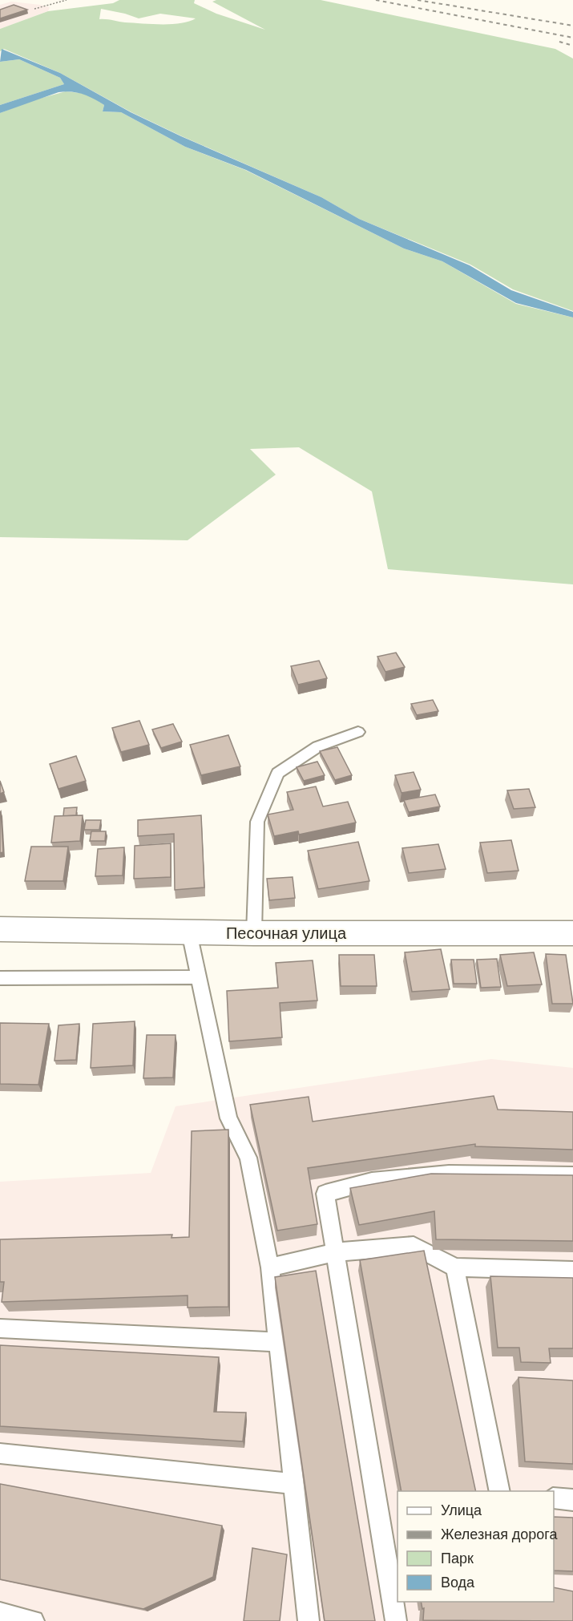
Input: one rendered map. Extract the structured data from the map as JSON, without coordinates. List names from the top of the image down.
{
  "streets": {
    "street": ["Песочная улица"]
  },
  "legend": [
    "Улица",
    "Железная дорога",
    "Парк",
    "Вода"
  ]
}
